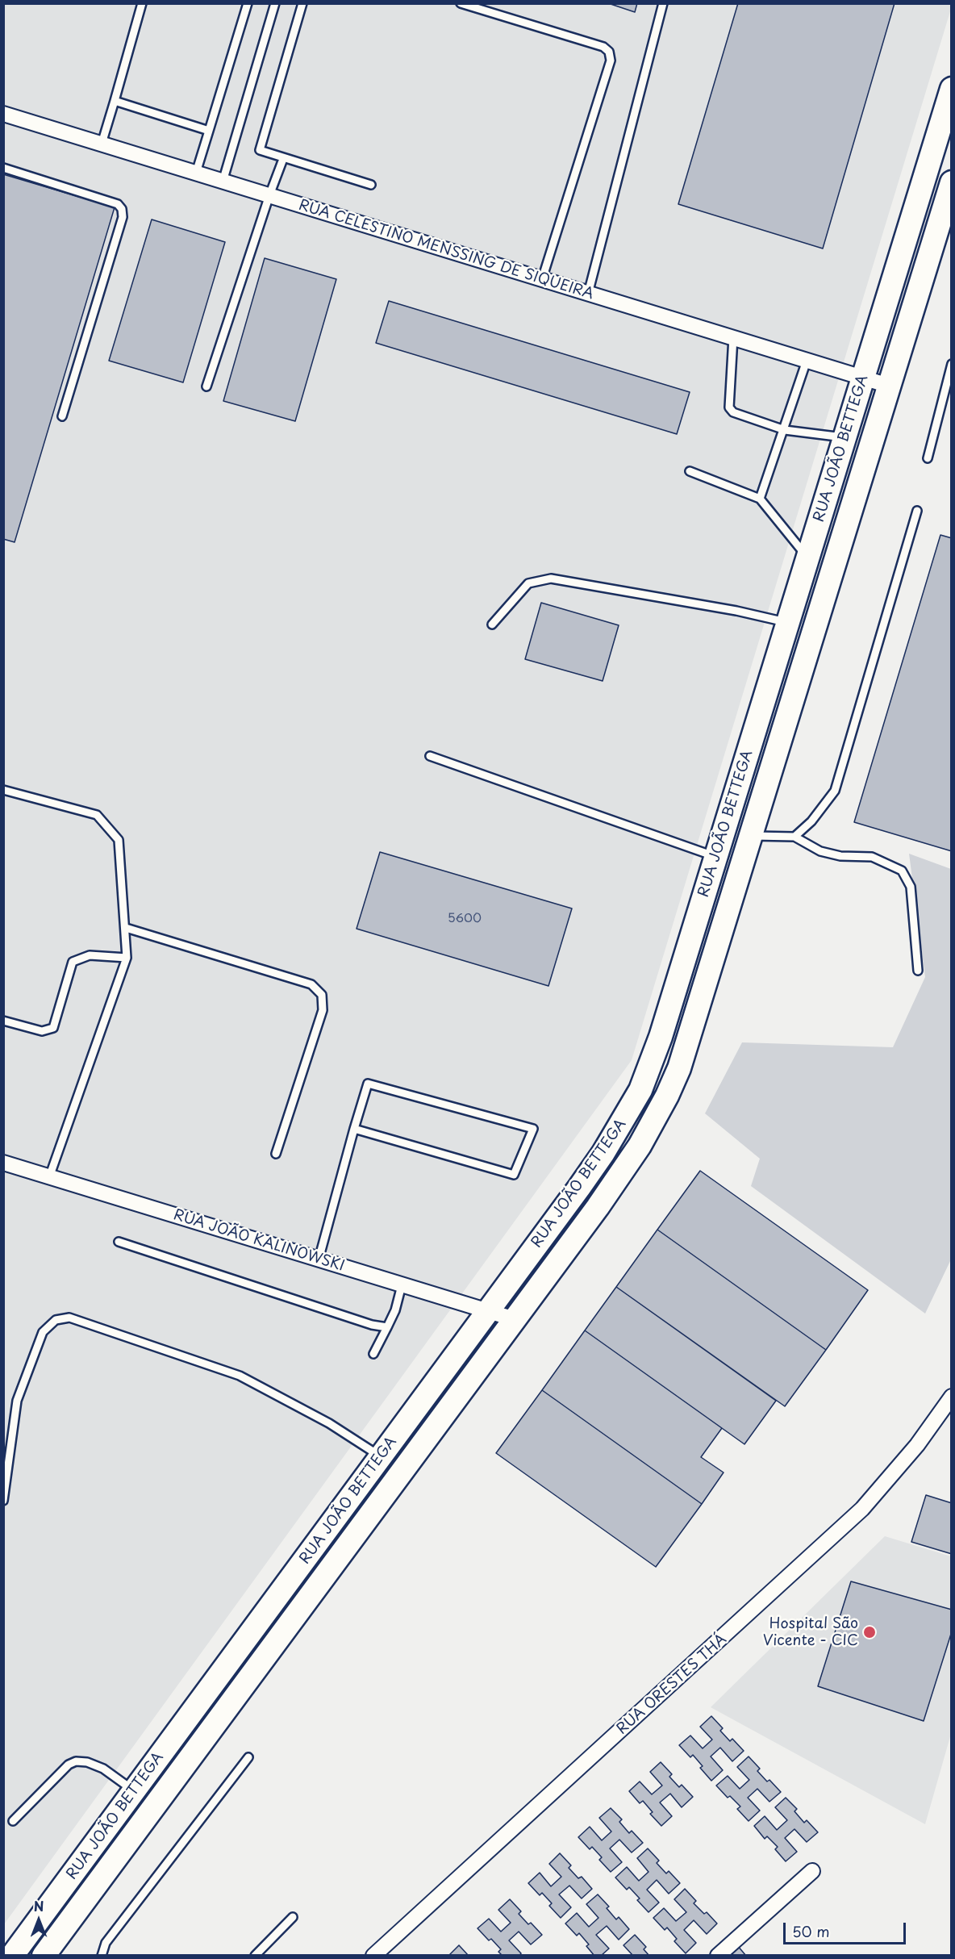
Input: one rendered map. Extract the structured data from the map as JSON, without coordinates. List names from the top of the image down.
{
  "streets": {
    "main road": ["RUA JOÃO BETTEGA"],
    "street": ["RUA CELESTINO MENSSING DE SIQUEIRA", "RUA JOÃO KALINOWSKI", "RUA ORESTES THÁ"]
  },
  "crossings": [
    ["RUA CELESTINO MENSSING DE SIQUEIRA", "RUA JOÃO BETTEGA"],
    ["RUA JOÃO BETTEGA", "RUA JOÃO KALINOWSKI"]
  ],
  "places": ["Hospital São Vicente - CIC"],
  "house_numbers": ["5600"],
  "scale_bar": "50 m",
  "north": "top"
}
